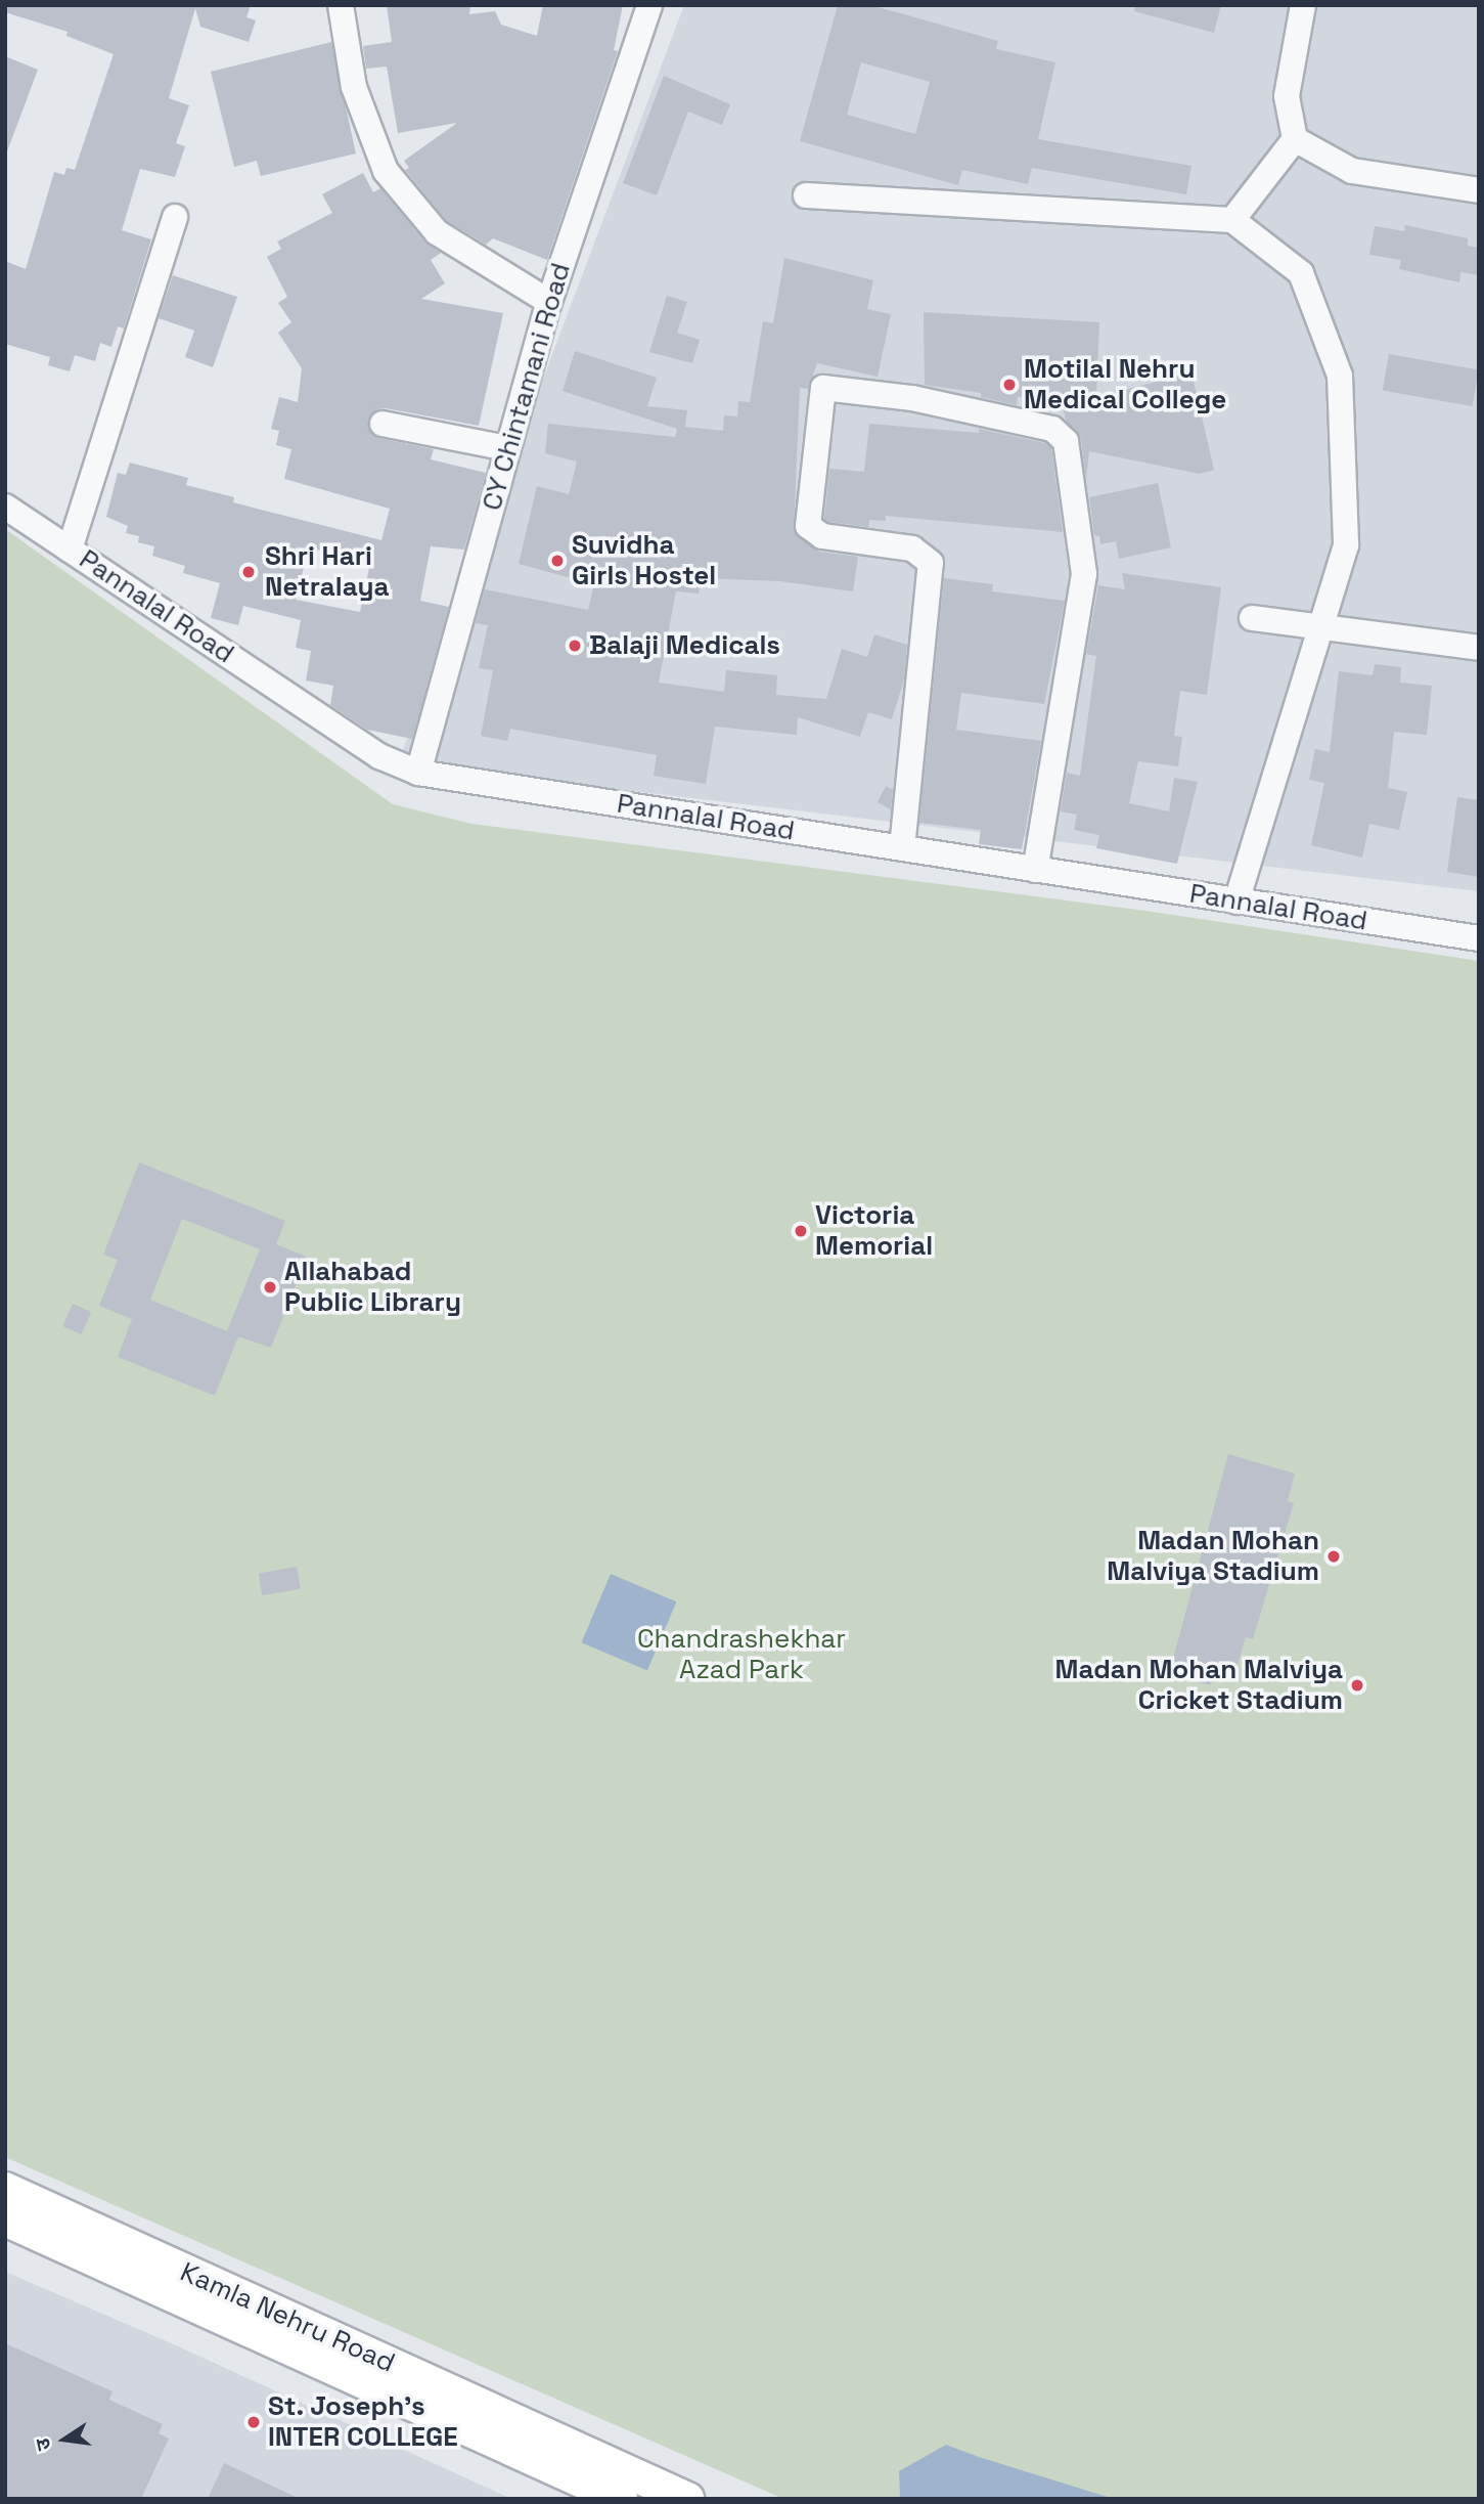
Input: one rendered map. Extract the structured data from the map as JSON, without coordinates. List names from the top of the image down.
{
  "streets": {
    "main road": ["Kamla Nehru Road"],
    "street": ["CY Chintamani Road", "Pannalal Road"]
  },
  "crossings": [
    ["CY Chintamani Road", "Pannalal Road"]
  ],
  "parks": ["Chandrashekhar Azad Park"],
  "places": [
    "Motilal Nehru Medical College",
    "Suvidha Girls Hostel",
    "Shri Hari Netralaya",
    "Balaji Medicals",
    "Victoria Memorial",
    "Allahabad Public Library",
    "Madan Mohan Malviya Stadium",
    "Madan Mohan Malviya Cricket Stadium",
    "St. Joseph's INTER COLLEGE"
  ],
  "north": "left"
}
